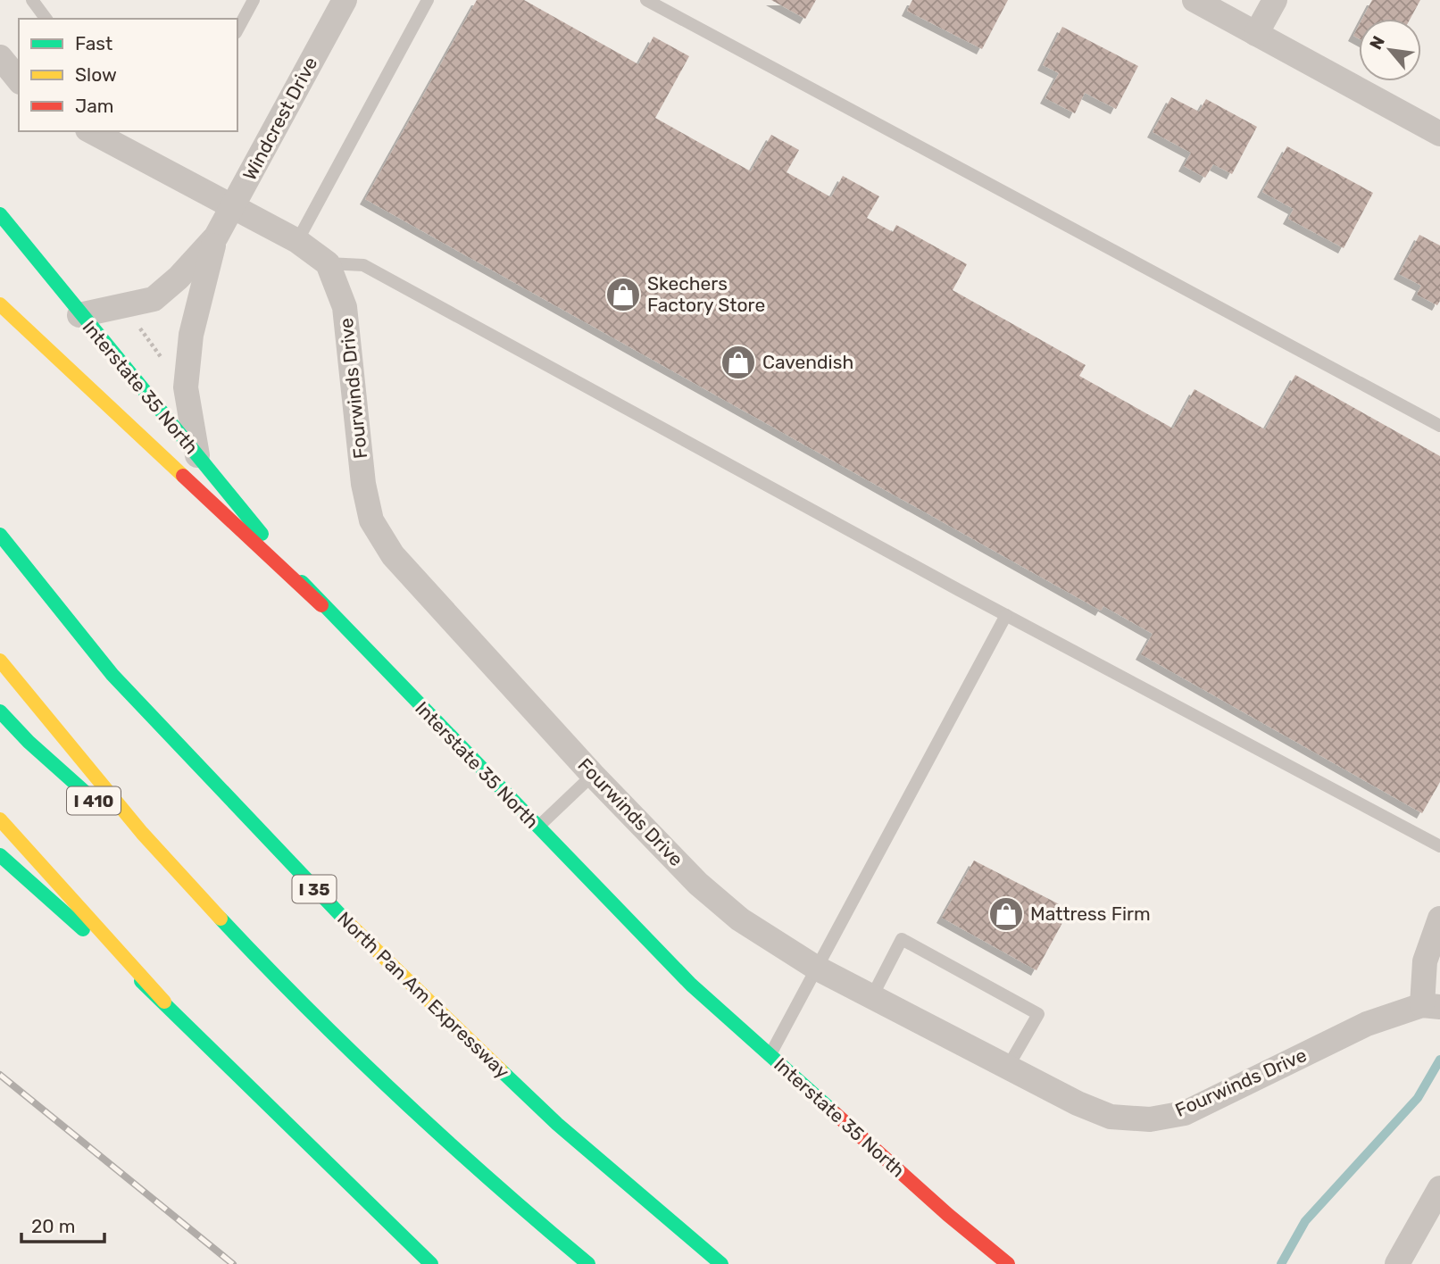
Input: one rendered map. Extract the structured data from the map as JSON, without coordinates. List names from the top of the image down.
{
  "streets": {
    "main road": [
      "Interstate 35 North",
      "I 410",
      "I 35",
      "North Pan Am Expressway"
    ],
    "street": ["Windcrest Drive", "Fourwinds Drive"]
  },
  "crossings": [
    ["Windcrest Drive", "Interstate 35 North"]
  ],
  "places": {
    "shop": ["Skechers Factory Store", "Cavendish", "Mattress Firm"]
  },
  "legend": ["Fast", "Slow", "Jam"],
  "scale_bar": "20 m",
  "north": "top left"
}
